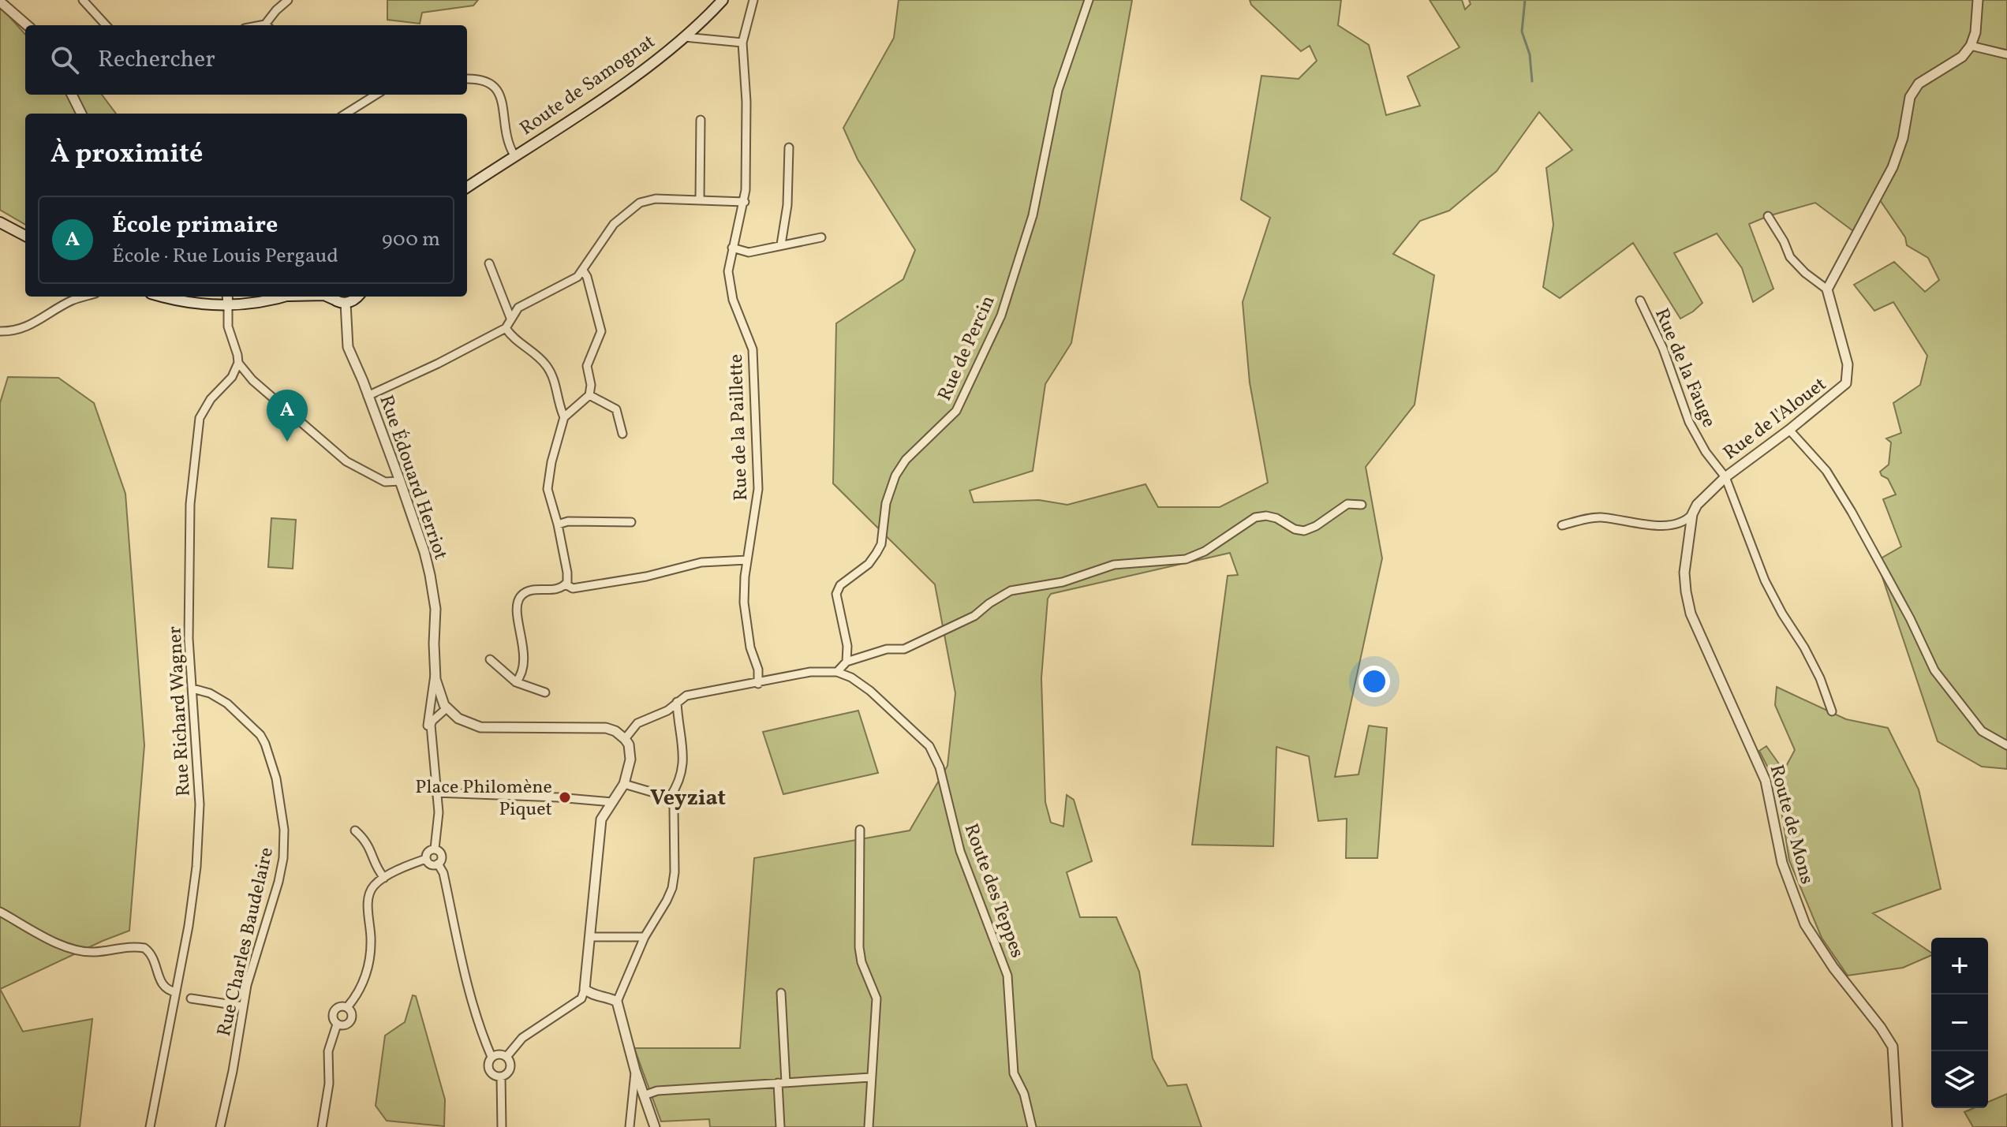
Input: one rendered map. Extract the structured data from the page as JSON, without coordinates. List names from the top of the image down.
{
  "streets": {
    "main road": ["Route de Samognat"],
    "street": [
      "Rue de Percin",
      "Rue de la Fauge",
      "Rue de l'Alouet",
      "Rue de la Paillette",
      "Rue Édouard Herriot",
      "Rue Richard Wagner",
      "Route de Mons",
      "Route des Teppes",
      "Rue Charles Baudelaire"
    ]
  },
  "crossings": [
    ["Rue de la Fauge", "Rue de l'Alouet"],
    ["Rue de l'Alouet", "Route de Mons"],
    ["Rue Richard Wagner", "Rue Charles Baudelaire"]
  ],
  "districts": ["Veyziat"],
  "places": ["Place Philomène Piquet"],
  "page": {
    "search": "Rechercher",
    "heading": "À proximité",
    "list": [
      {
        "mark": "A",
        "name": "École primaire",
        "note": "École · Rue Louis Pergaud",
        "value": "900 m"
      }
    ],
    "pins": "A",
    "map_buttons": ["+", "−"]
  }
}
